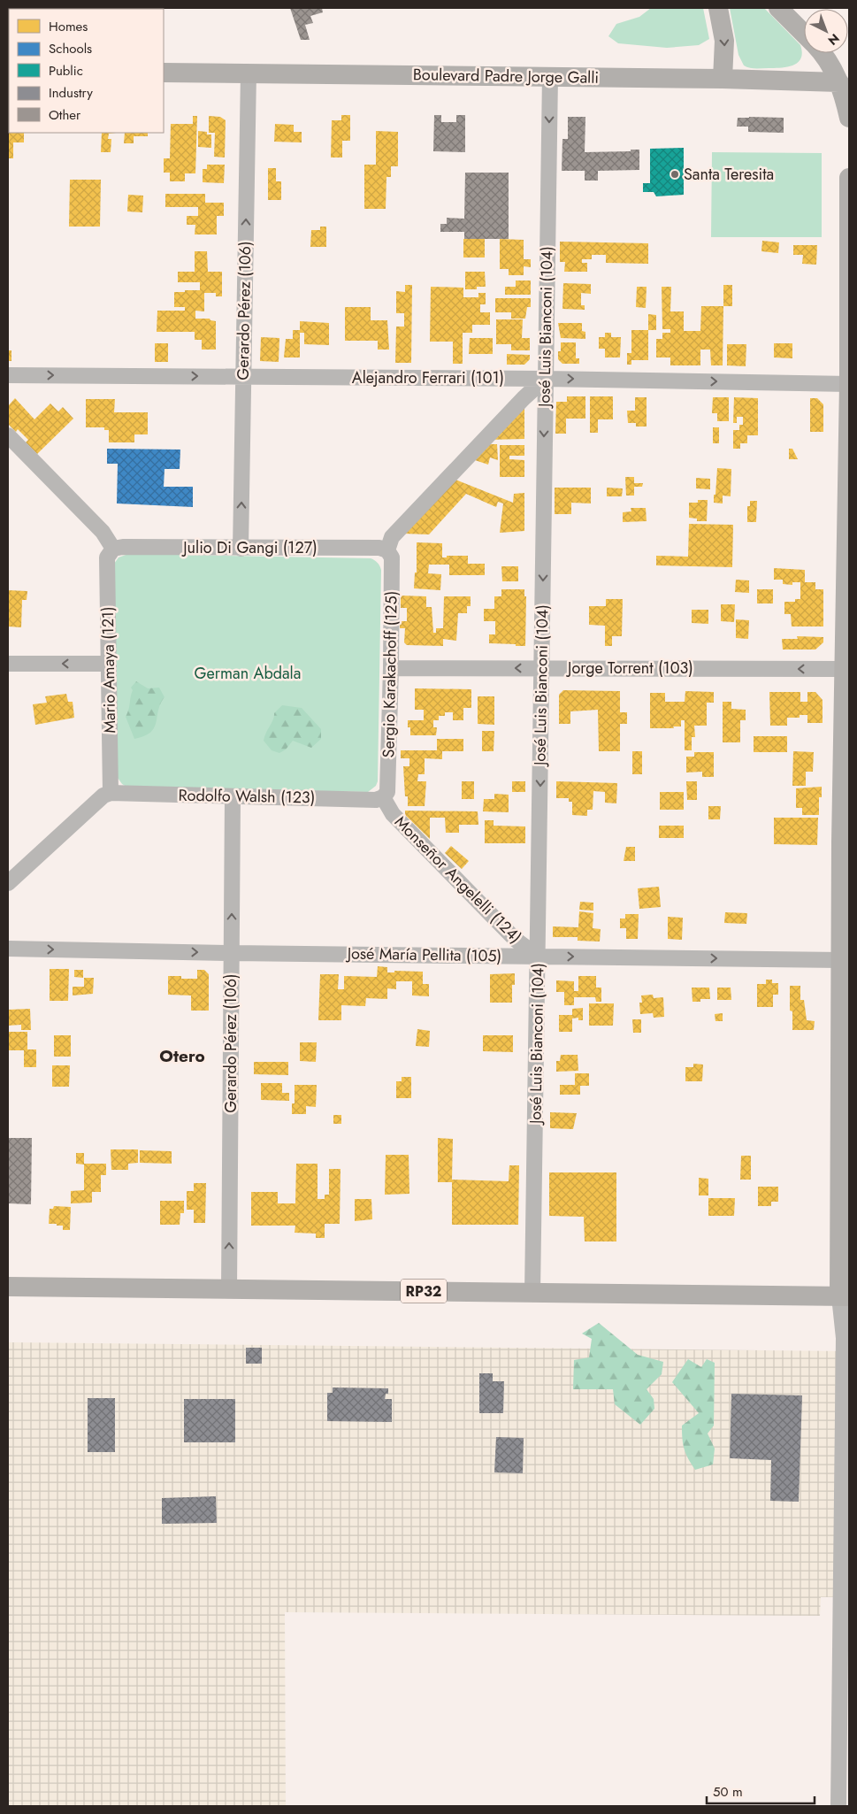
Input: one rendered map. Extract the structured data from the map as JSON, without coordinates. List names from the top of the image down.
{
  "streets": {
    "main road": ["Boulevard Padre Jorge Galli", "RP32"],
    "street": [
      "Gerardo Pérez (106)",
      "José Luis Bianconi (104)",
      "Alejandro Ferrari (101)",
      "Julio Di Gangi (127)",
      "Jorge Torrent (103)",
      "Mario Amaya (121)",
      "Sergio Karakachoff (125)",
      "Rodolfo Walsh (123)",
      "Monseñor Angelelli (124)",
      "José María Pellita (105)"
    ]
  },
  "crossings": [
    ["Boulevard Padre Jorge Galli", "Gerardo Pérez (106)"],
    ["Boulevard Padre Jorge Galli", "José Luis Bianconi (104)"],
    ["Gerardo Pérez (106)", "Alejandro Ferrari (101)"],
    ["Gerardo Pérez (106)", "Julio Di Gangi (127)"],
    ["Gerardo Pérez (106)", "Rodolfo Walsh (123)"],
    ["Gerardo Pérez (106)", "José María Pellita (105)"],
    ["Gerardo Pérez (106)", "RP32"],
    ["José Luis Bianconi (104)", "Alejandro Ferrari (101)"],
    ["José Luis Bianconi (104)", "Jorge Torrent (103)"],
    ["José Luis Bianconi (104)", "Monseñor Angelelli (124)"],
    ["José Luis Bianconi (104)", "José María Pellita (105)"],
    ["José Luis Bianconi (104)", "RP32"],
    ["Julio Di Gangi (127)", "Mario Amaya (121)"],
    ["Julio Di Gangi (127)", "Sergio Karakachoff (125)"],
    ["Jorge Torrent (103)", "Sergio Karakachoff (125)"],
    ["Mario Amaya (121)", "Rodolfo Walsh (123)"],
    ["Sergio Karakachoff (125)", "Rodolfo Walsh (123)"],
    ["Sergio Karakachoff (125)", "Monseñor Angelelli (124)"],
    ["Rodolfo Walsh (123)", "Monseñor Angelelli (124)"],
    ["Monseñor Angelelli (124)", "José María Pellita (105)"]
  ],
  "one_way": [
    "Gerardo Pérez (106)",
    "José Luis Bianconi (104)",
    "Alejandro Ferrari (101)",
    "Jorge Torrent (103)",
    "José María Pellita (105)"
  ],
  "districts": ["Otero"],
  "parks": ["German Abdala"],
  "places": ["Santa Teresita"],
  "legend": [
    "Homes",
    "Schools",
    "Public",
    "Industry",
    "Other"
  ],
  "scale_bar": "50 m",
  "north": "bottom right"
}
